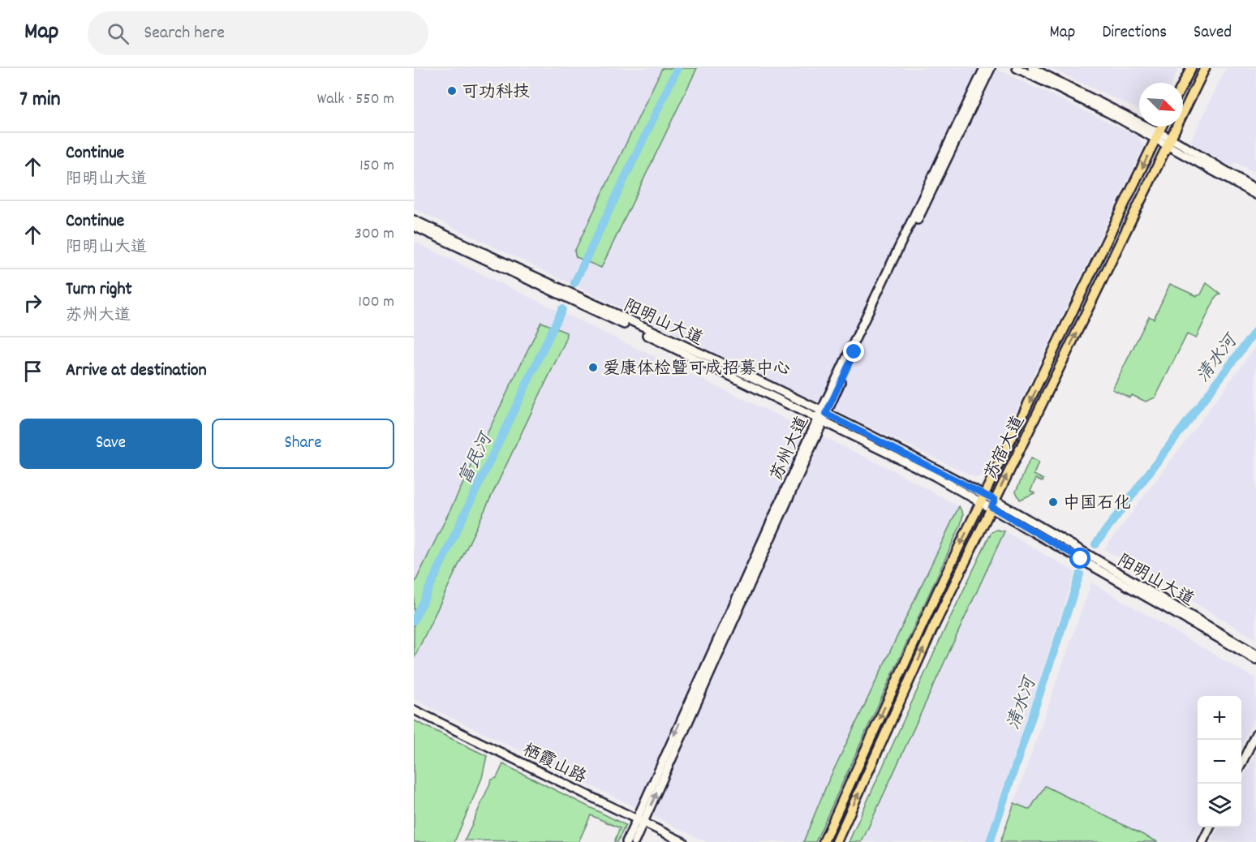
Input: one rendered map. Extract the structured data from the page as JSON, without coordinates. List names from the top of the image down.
{
  "streets": {
    "main road": [
      "阳明山大道",
      "苏宿大道",
      "苏州大道",
      "栖霞山路"
    ]
  },
  "crossings": [
    ["阳明山大道", "苏宿大道"],
    ["阳明山大道", "苏州大道"],
    ["苏州大道", "栖霞山路"]
  ],
  "water": ["清水河", "富民河"],
  "places": ["可功科技", "爱康体检暨可成招募中心", "中国石化"],
  "north": "bottom right",
  "page": {
    "header": "Map",
    "search": "Search here",
    "nav": ["Map", "Directions", "Saved"],
    "heading": ["7 min", "Walk · 550 m"],
    "list": [
      ["Continue", "阳明山大道", "150 m"],
      ["Continue", "阳明山大道", "300 m"],
      ["Turn right", "苏州大道", "100 m"],
      "Arrive at destination"
    ],
    "buttons": ["Save", "Share"],
    "map_buttons": ["+", "−"]
  }
}
